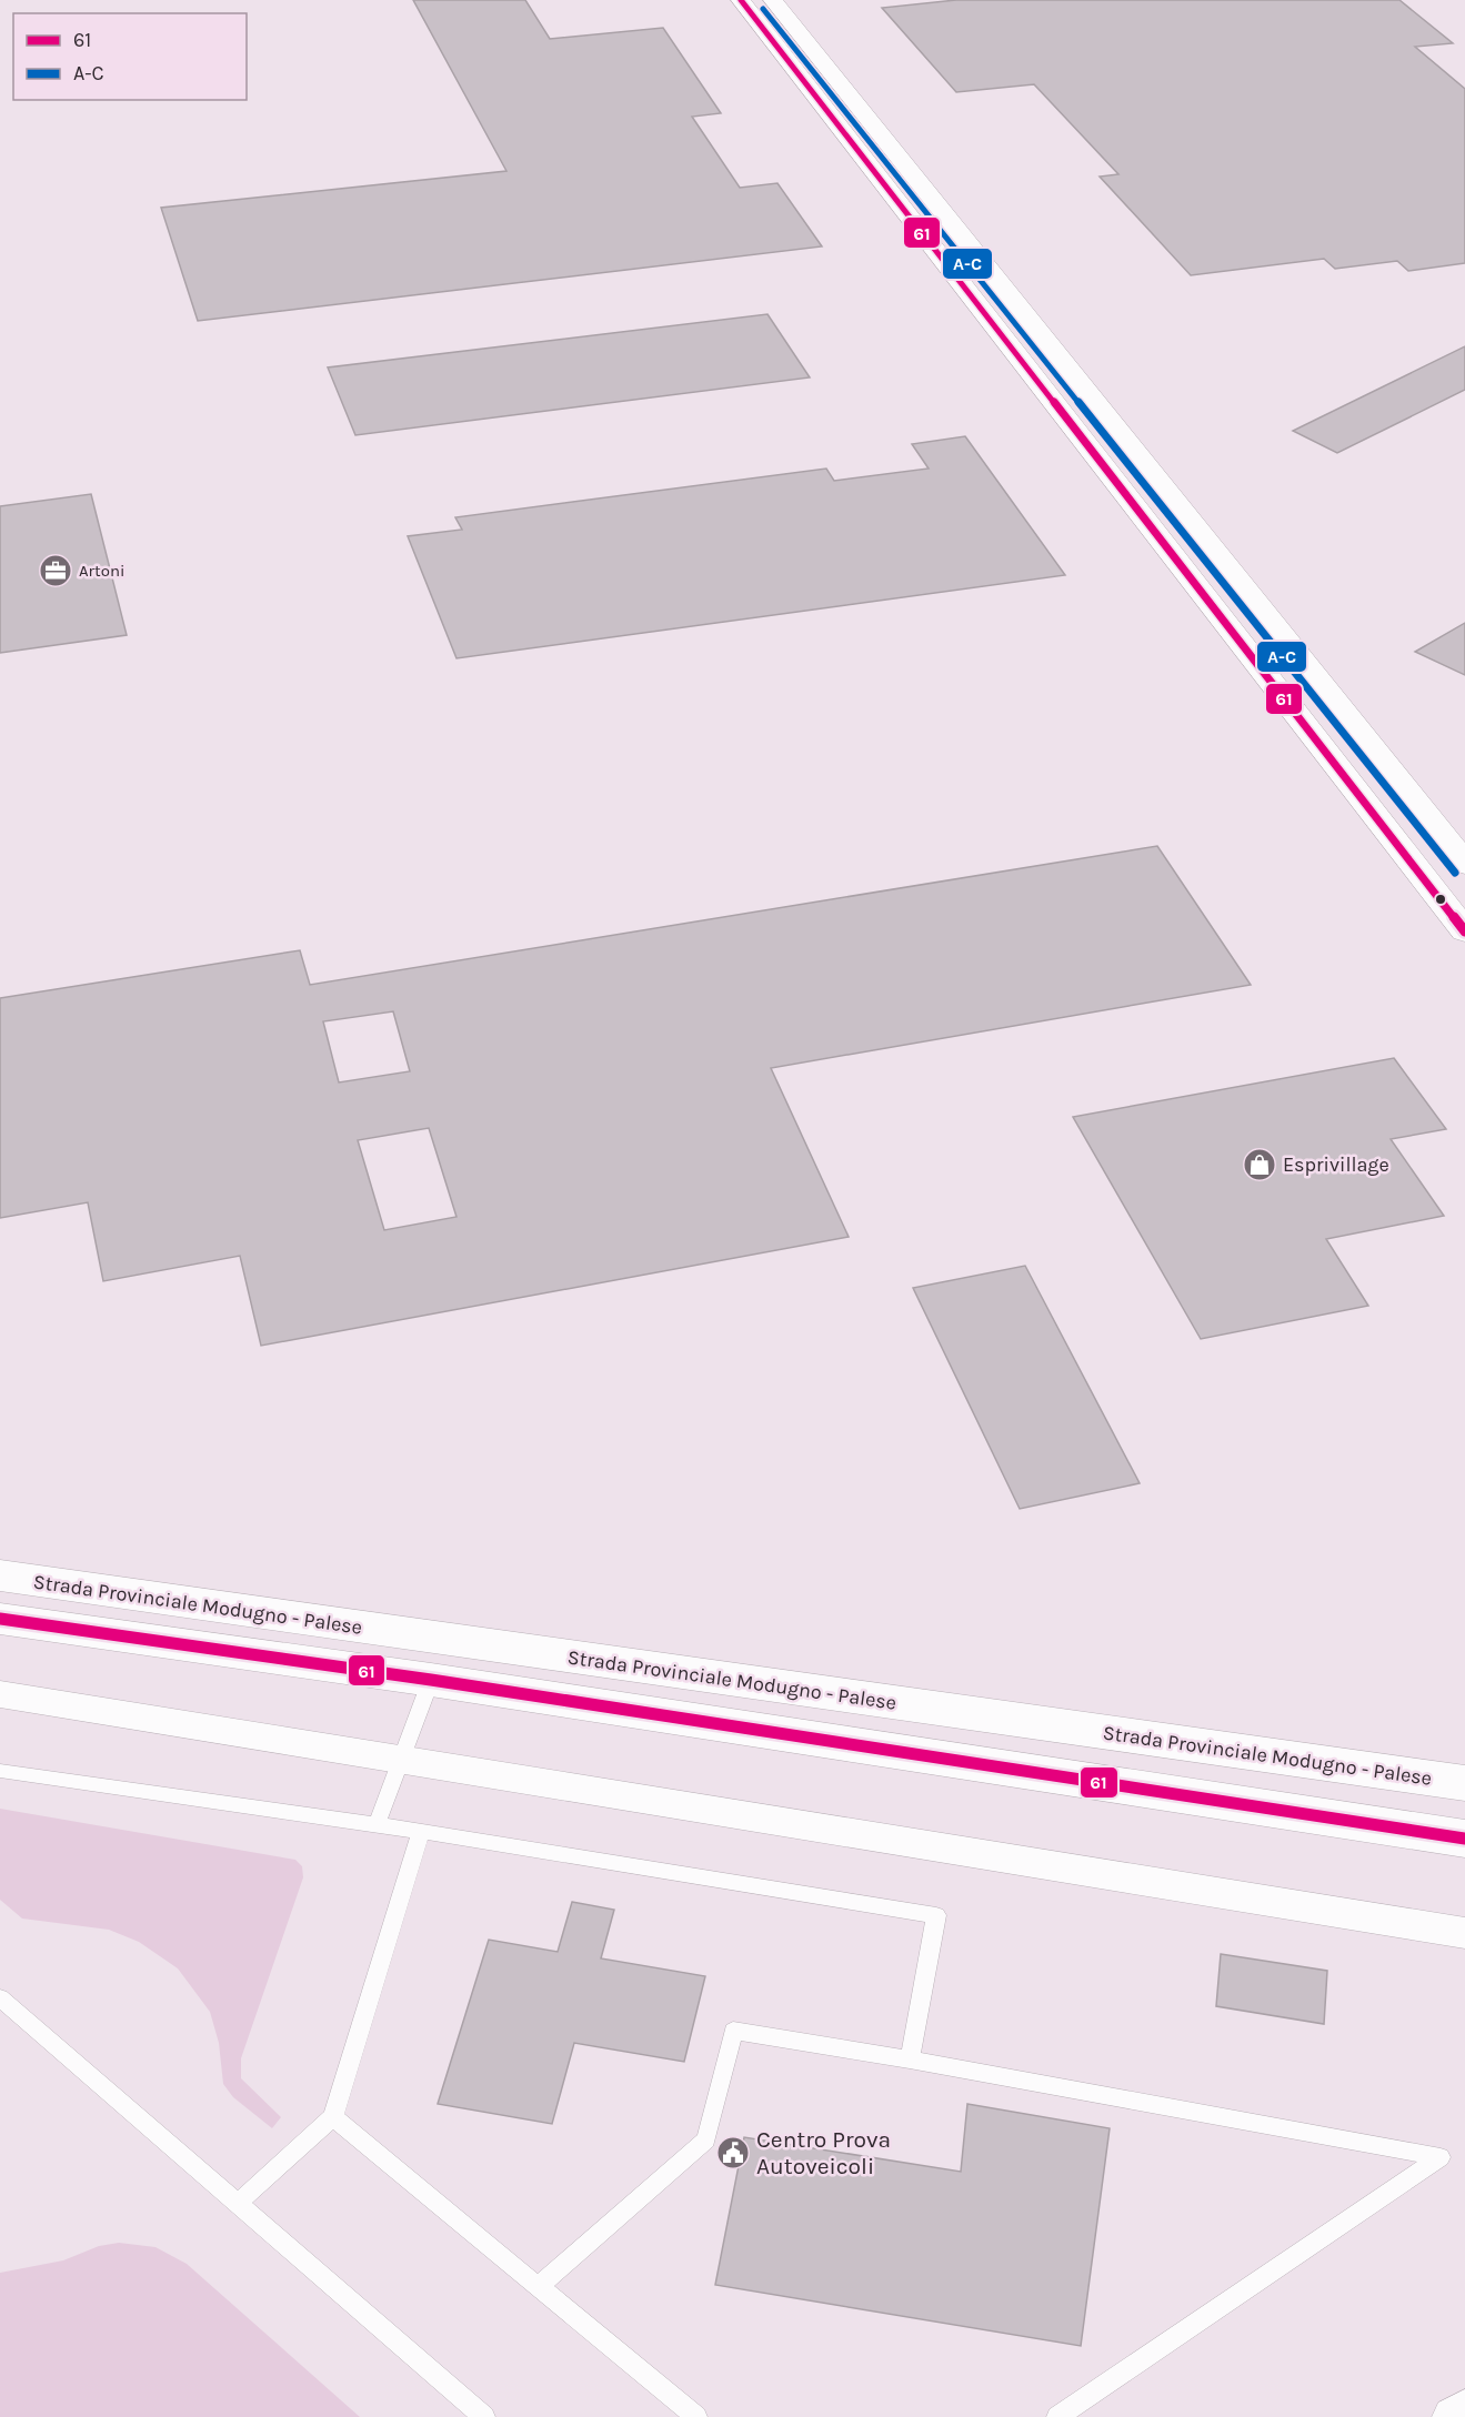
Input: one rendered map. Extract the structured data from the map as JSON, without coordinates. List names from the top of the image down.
{
  "streets": {
    "street": ["Strada Provinciale Modugno - Palese"]
  },
  "places": {
    "office": ["Artoni"],
    "shop": ["Esprivillage"],
    "public building": ["Centro Prova Autoveicoli"]
  },
  "lines": ["transit line 61", "transit line A-C"],
  "legend": ["61", "A-C"]
}
